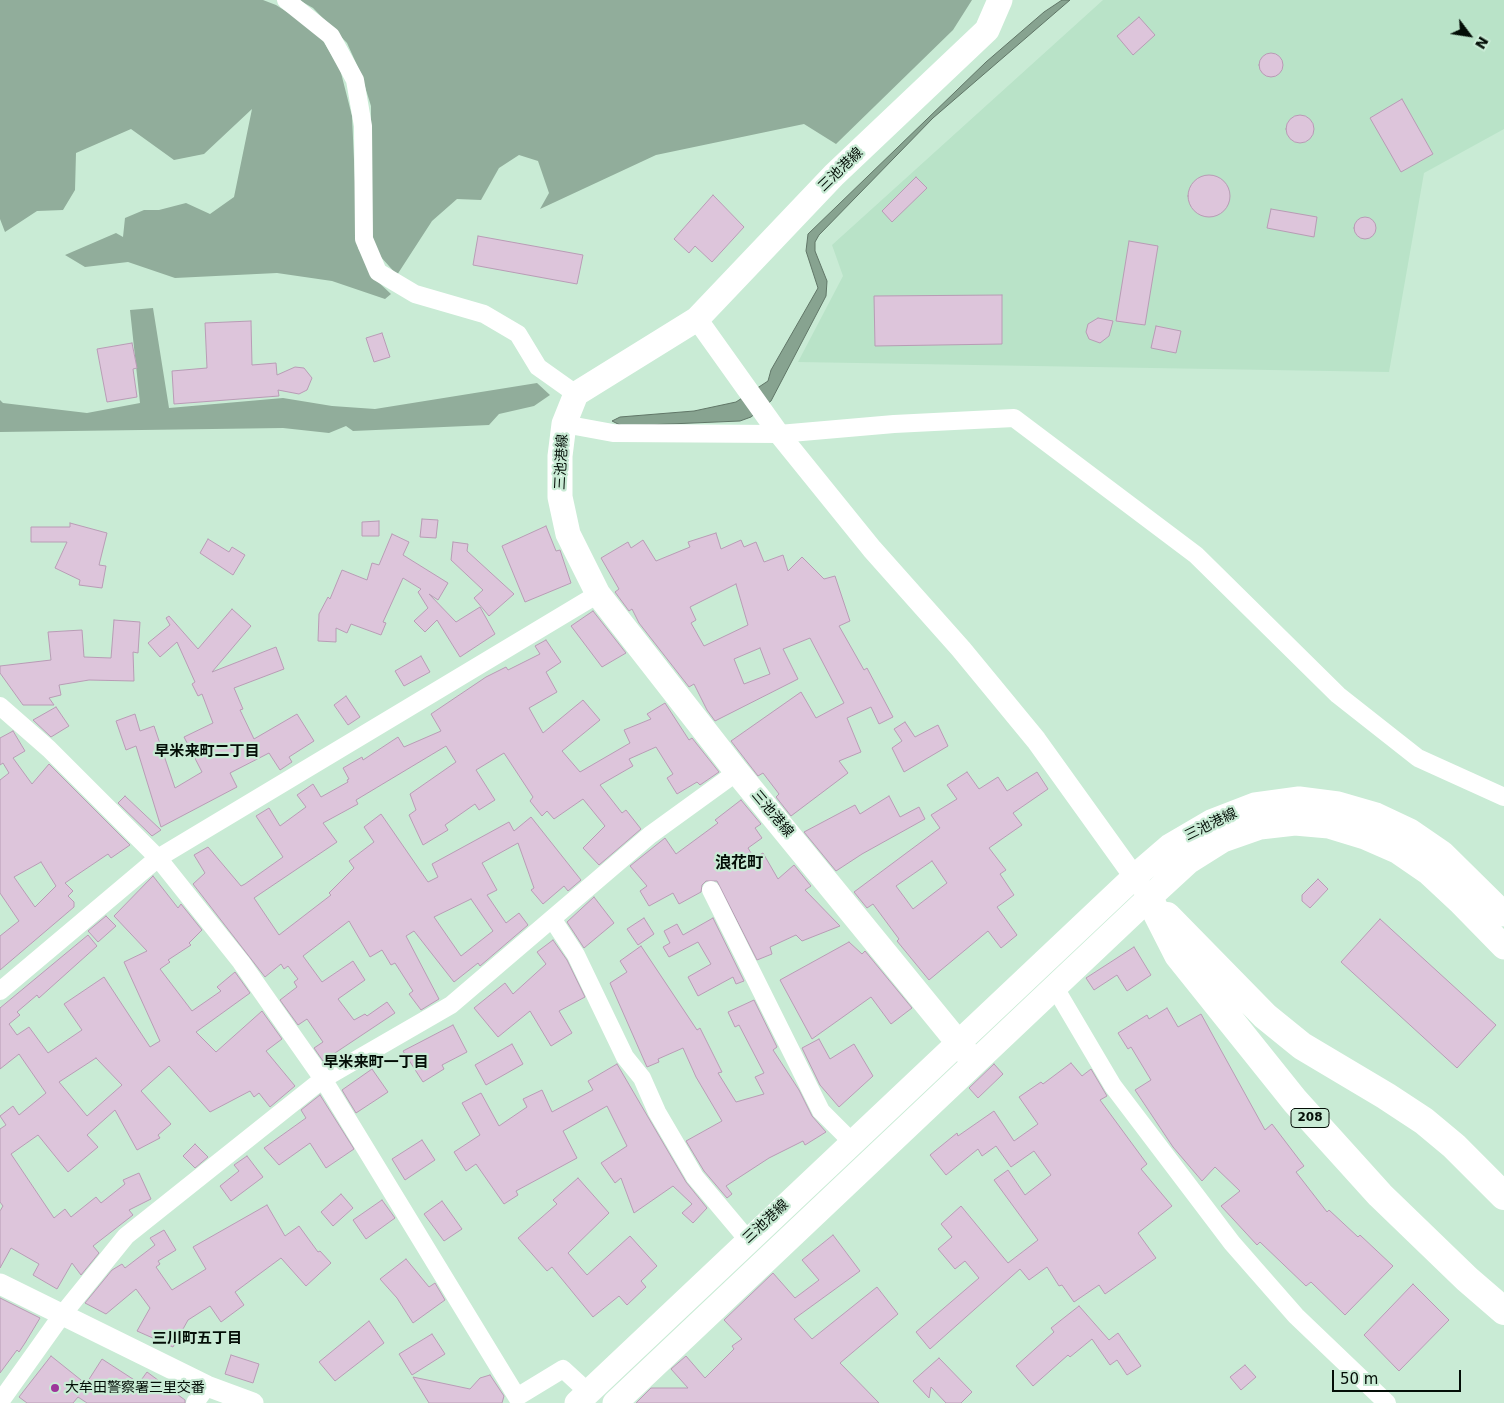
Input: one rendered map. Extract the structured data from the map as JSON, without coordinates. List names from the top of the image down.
{
  "streets": {
    "highway": ["208"],
    "main road": ["三池港線"]
  },
  "crossings": [
    ["三池港線", "208"]
  ],
  "districts": [
    "早米来町二丁目",
    "浪花町",
    "早米来町一丁目",
    "三川町五丁目"
  ],
  "places": ["大牟田警察署三里交番"],
  "scale_bar": "50 m",
  "north": "bottom right"
}
